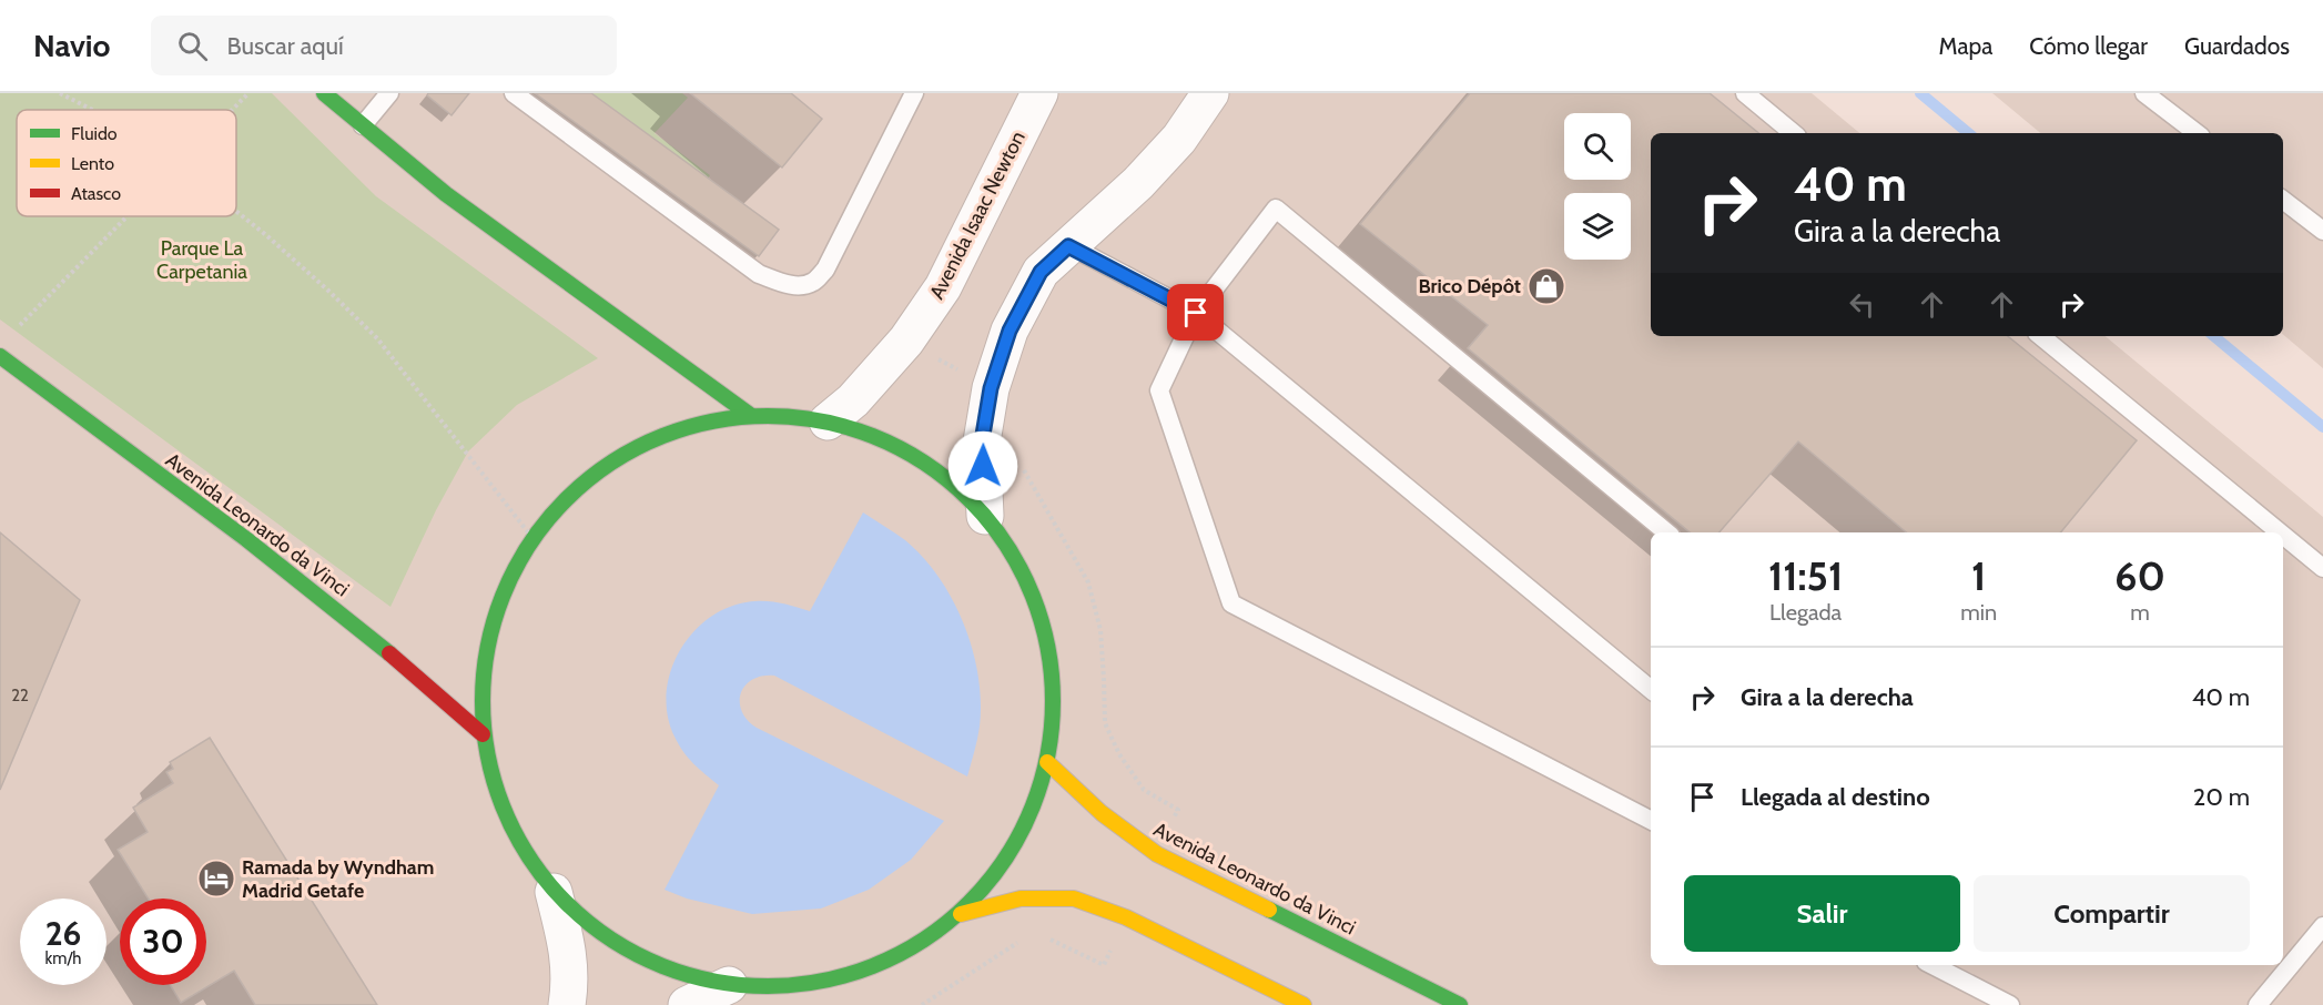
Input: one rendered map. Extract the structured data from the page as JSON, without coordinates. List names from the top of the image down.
{
  "streets": {
    "street": ["Avenida Isaac Newton", "Avenida Leonardo da Vinci"]
  },
  "parks": ["Parque La Carpetania"],
  "places": {
    "shop": ["Brico Dépôt"],
    "hotel": ["Ramada by Wyndham Madrid Getafe"]
  },
  "house_numbers": ["22"],
  "legend": ["Fluido", "Lento", "Atasco"],
  "page": {
    "header": "Navio",
    "search": "Buscar aquí",
    "nav": ["Mapa", "Cómo llegar", "Guardados"],
    "turn": ["40 m", "Gira a la derecha"],
    "eta": [
      "11:51",
      "Llegada",
      "1",
      "min",
      "60",
      "m"
    ],
    "list": [
      {
        "name": "Gira a la derecha",
        "value": "40 m"
      },
      {
        "name": "Llegada al destino",
        "value": "20 m"
      }
    ],
    "buttons": ["Salir", "Compartir"],
    "speed": "26 km/h",
    "limit": "30"
  }
}
